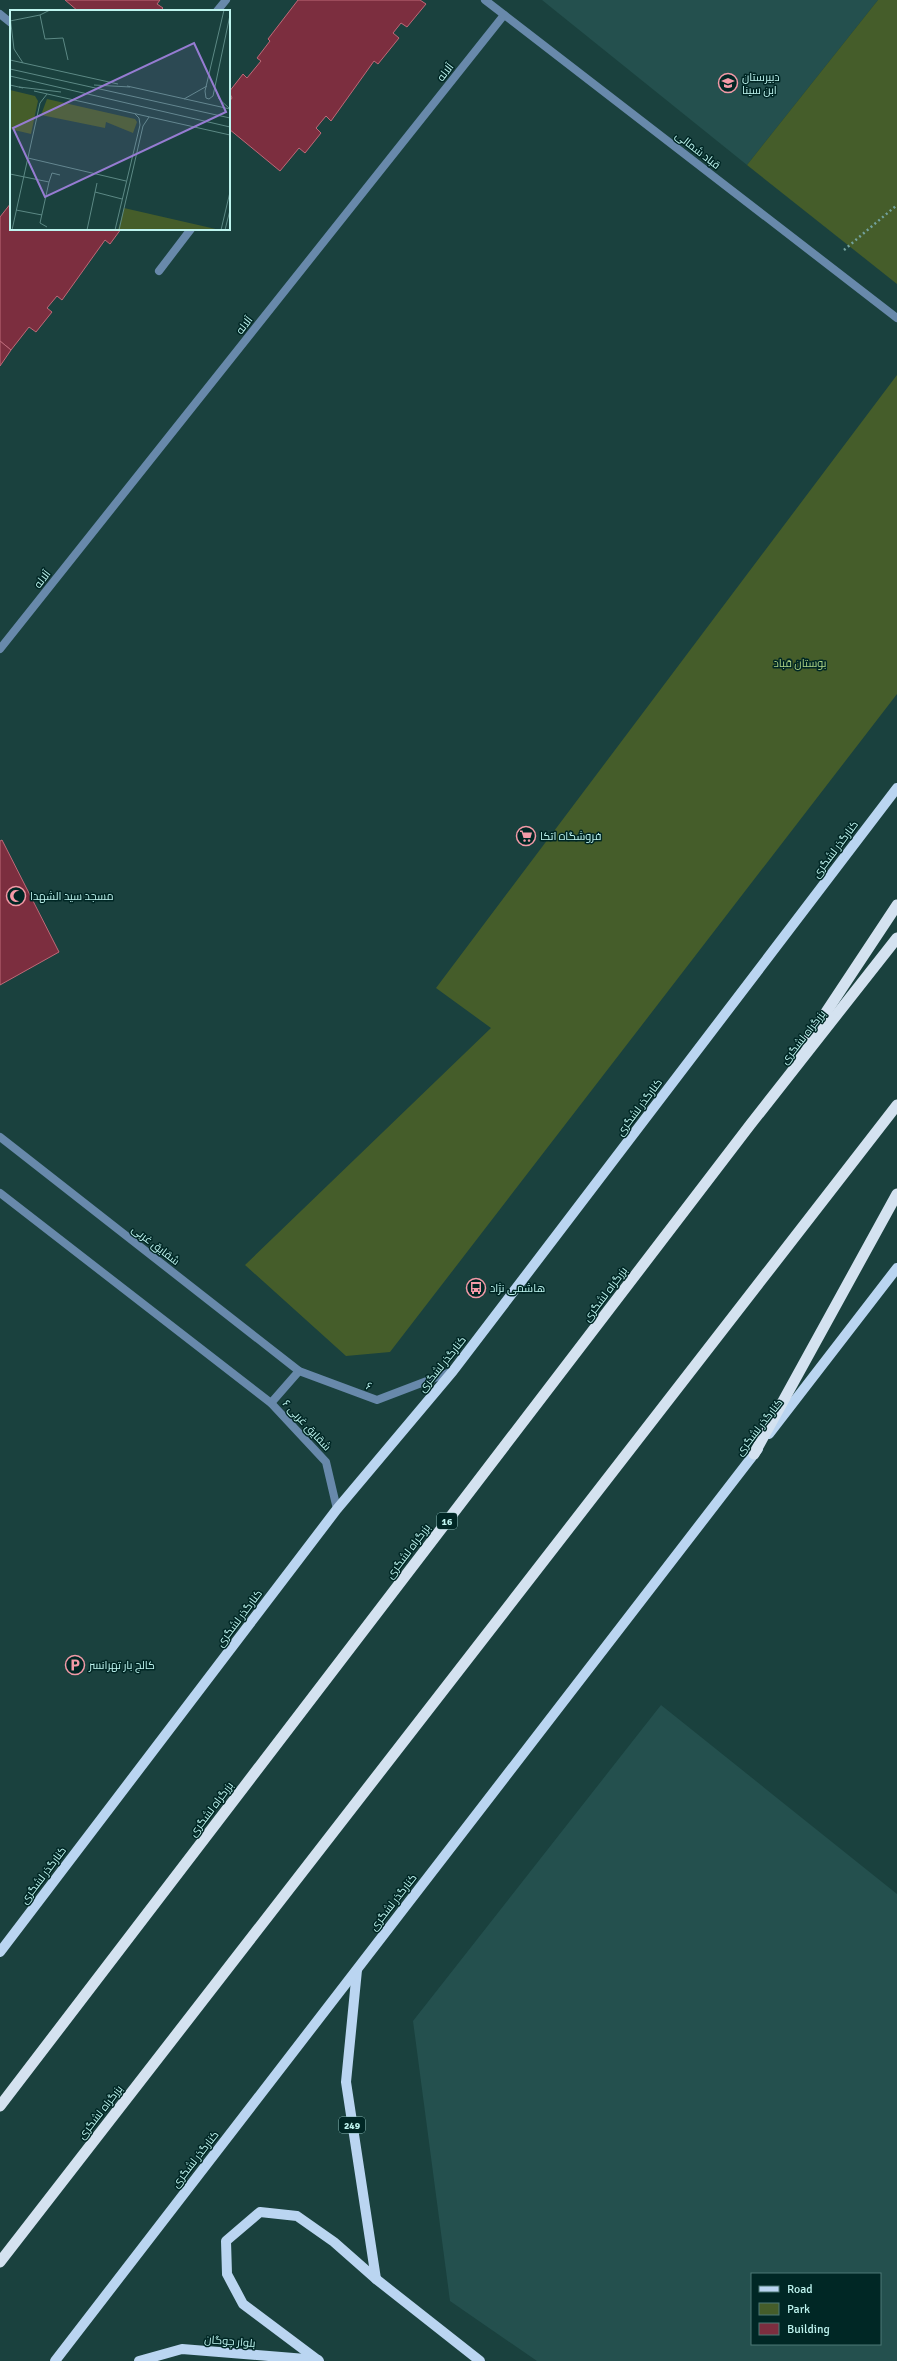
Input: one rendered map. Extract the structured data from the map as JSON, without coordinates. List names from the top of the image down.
{
  "streets": {
    "highway": ["بزرگراه لشگری", "16"],
    "main road": ["کنارگذر لشگری", "249", "بلوار چوگان"],
    "street": [
      "آلاله",
      "قباد شمالی",
      "شقایق غربی",
      "۶",
      "۶ شقایق غربی"
    ]
  },
  "crossings": [
    ["آلاله", "قباد شمالی"],
    ["کنارگذر لشگری", "۶"],
    ["کنارگذر لشگری", "۶ شقایق غربی"],
    ["کنارگذر لشگری", "249"],
    ["شقایق غربی", "۶"]
  ],
  "parks": ["بوستان قباد"],
  "places": {
    "school or university": ["دبیرستان ابن سینا"],
    "supermarket": ["فروشگاه اتکا"],
    "mosque": ["مسجد سید الشهدا"],
    "bus stop": ["هاشمی نژاد"],
    "parking": ["کالج بار تهرانسر"]
  },
  "legend": ["Road", "Park", "Building"]
}
